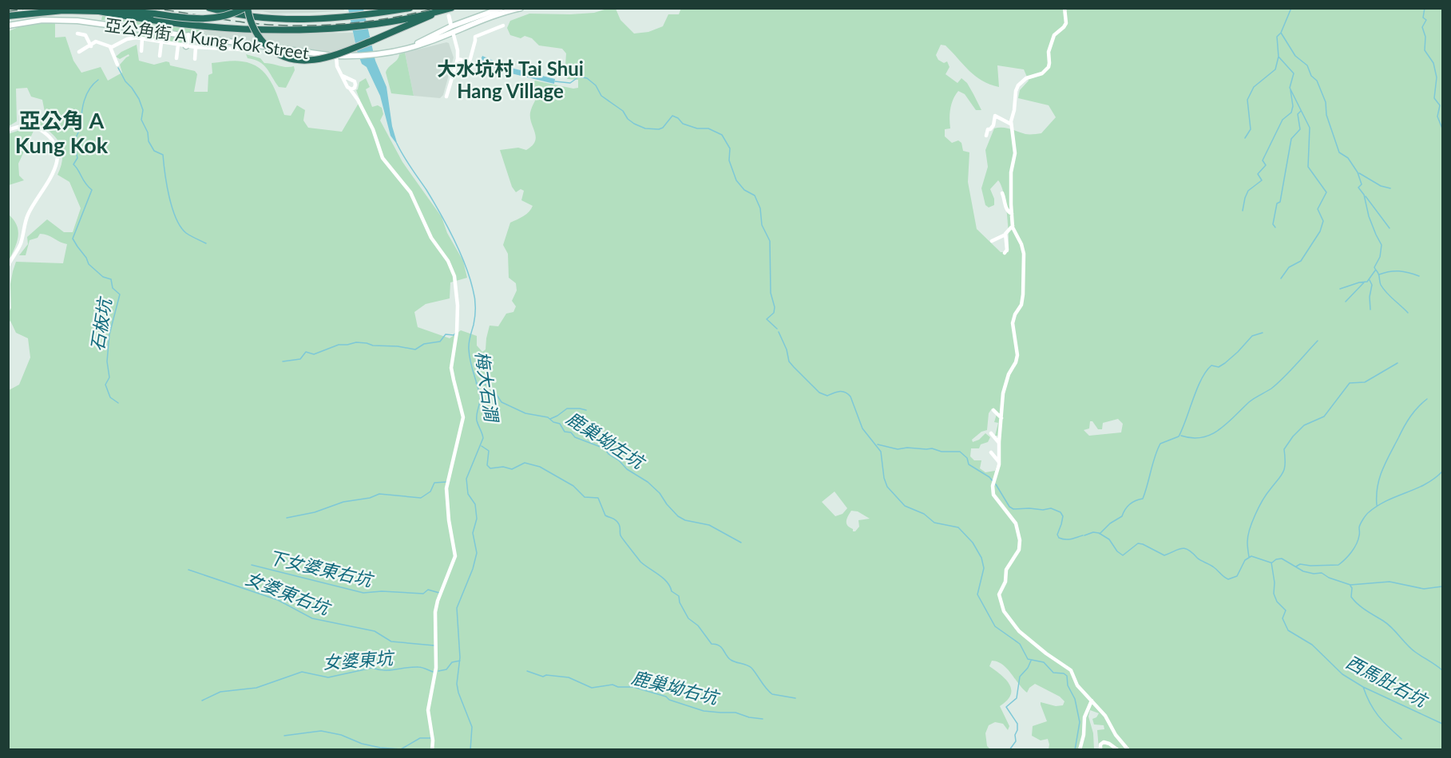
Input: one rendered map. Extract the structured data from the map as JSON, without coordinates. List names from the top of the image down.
{
  "streets": {
    "main road": ["亞公角街 A Kung Kok Street"]
  },
  "districts": ["大水坑村 Tai Shui Hang Village", "亞公角 A Kung Kok"],
  "water": [
    "石板坑",
    "梅大石澗",
    "鹿巢坳左坑",
    "下女婆東右坑",
    "女婆東右坑",
    "女婆東坑",
    "西馬肚右坑",
    "鹿巢坳右坑"
  ]
}
